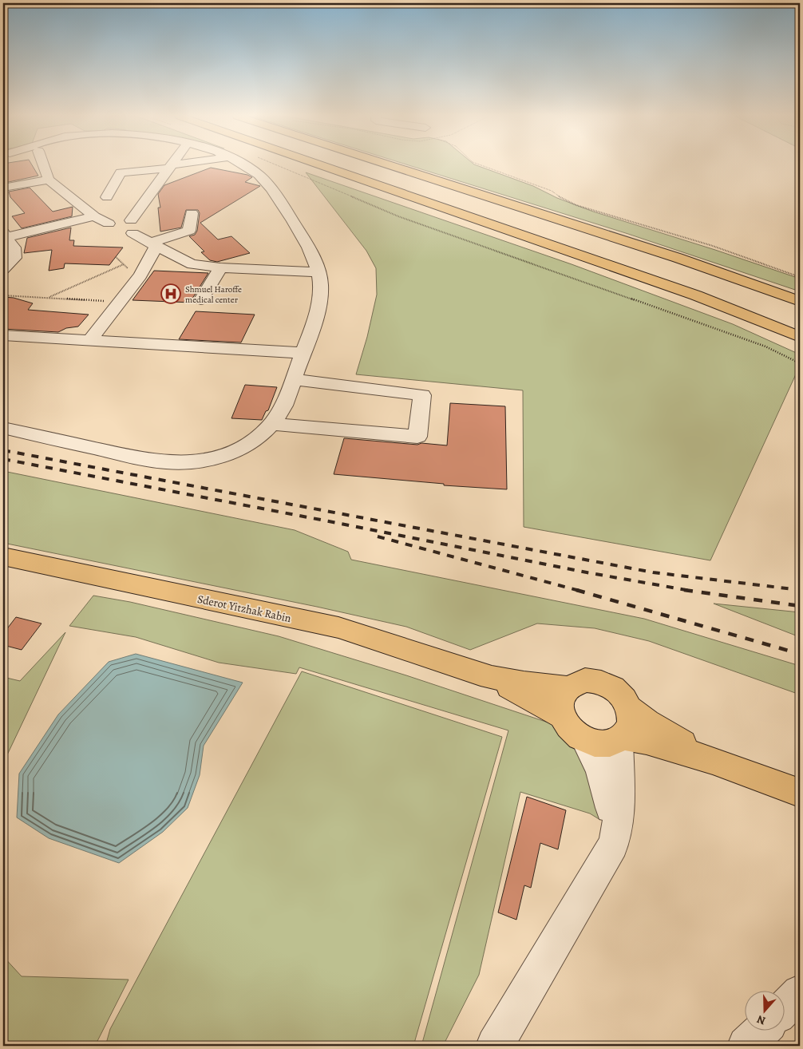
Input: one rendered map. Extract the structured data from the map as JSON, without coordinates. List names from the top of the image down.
{
  "streets": {
    "main road": ["Sderot Yitzhak Rabin"]
  },
  "places": {
    "hospital": ["Shmuel Haroffe medical center"]
  },
  "north": "bottom"
}
